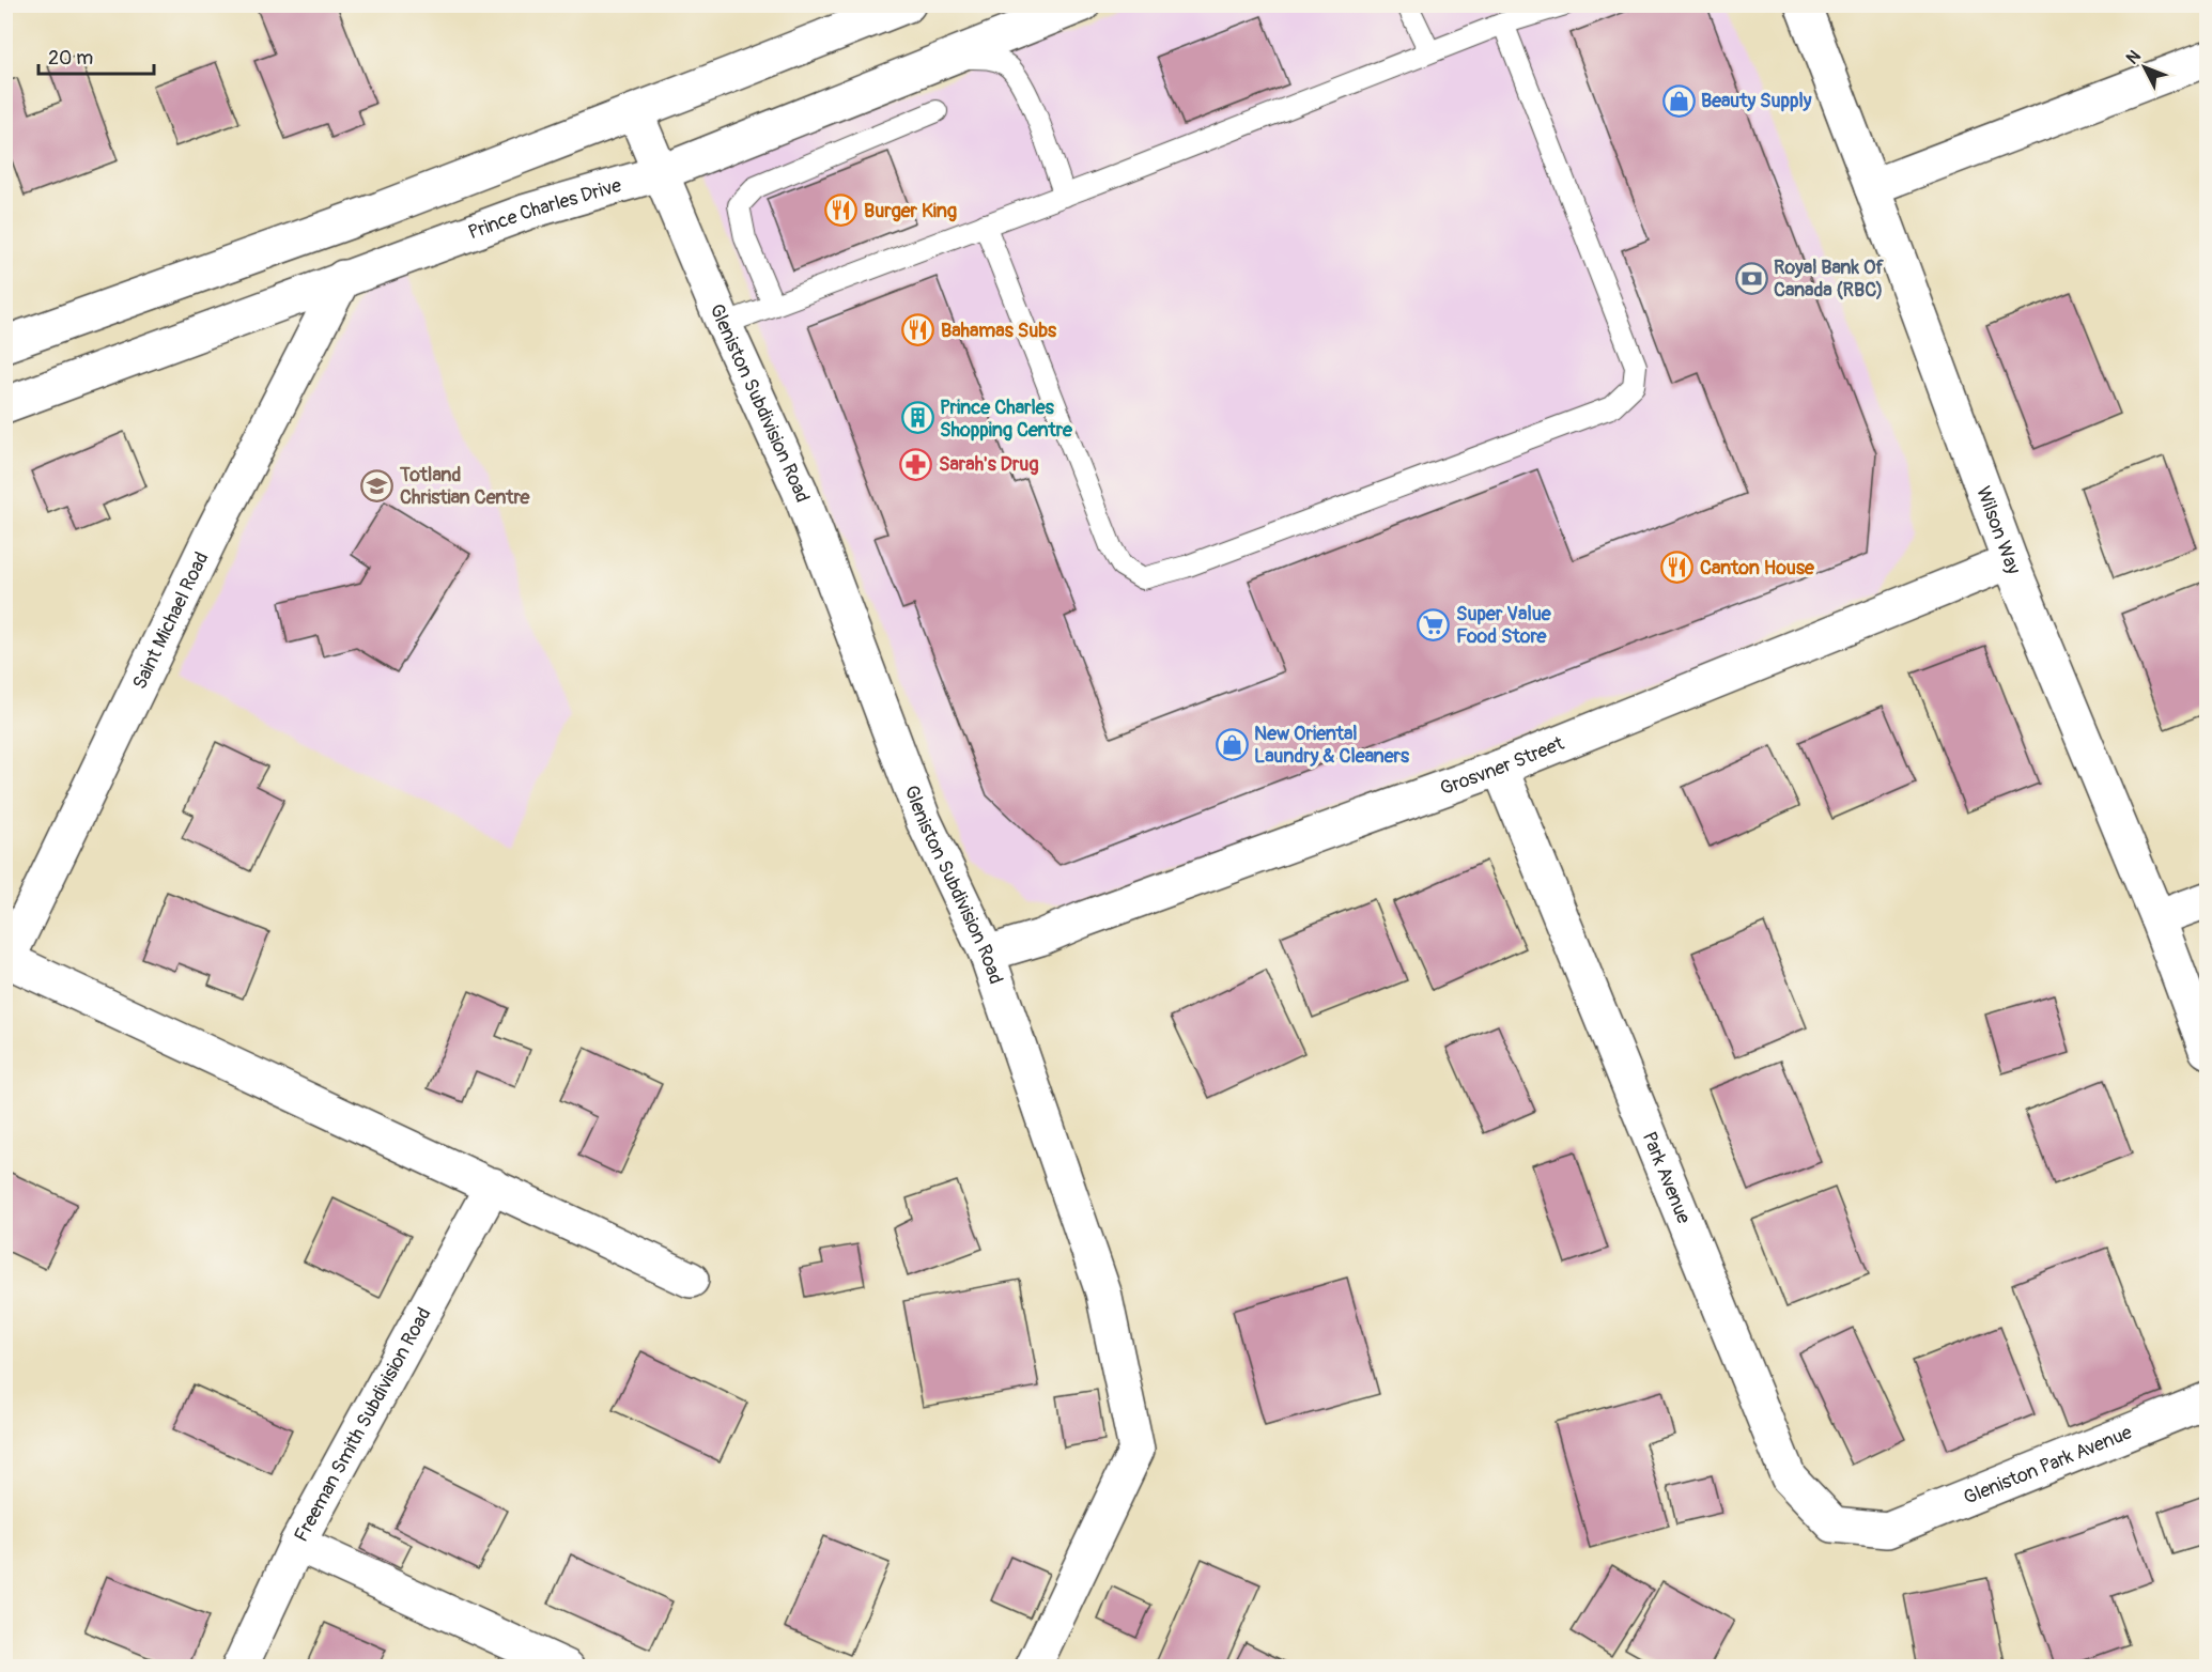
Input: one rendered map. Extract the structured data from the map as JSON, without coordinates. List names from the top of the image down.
{
  "streets": {
    "main road": [
      "Prince Charles Drive",
      "Gleniston Subdivision Road",
      "Wilson Way",
      "Saint Michael Road",
      "Grosvner Street",
      "Park Avenue",
      "Freeman Smith Subdivision Road",
      "Gleniston Park Avenue"
    ]
  },
  "crossings": [
    ["Prince Charles Drive", "Gleniston Subdivision Road"],
    ["Prince Charles Drive", "Saint Michael Road"],
    ["Gleniston Subdivision Road", "Grosvner Street"],
    ["Wilson Way", "Grosvner Street"],
    ["Grosvner Street", "Park Avenue"],
    ["Park Avenue", "Gleniston Park Avenue"]
  ],
  "places": {
    "shop": ["Beauty Supply", "New Oriental Laundry & Cleaners"],
    "restaurant": ["Burger King", "Bahamas Subs", "Canton House"],
    "bank": ["Royal Bank Of Canada (RBC)"],
    "building": ["Prince Charles Shopping Centre"],
    "pharmacy": ["Sarah's Drug"],
    "school or university": ["Totland Christian Centre"],
    "supermarket": ["Super Value Food Store"]
  },
  "scale_bar": "20 m",
  "north": "top left"
}
